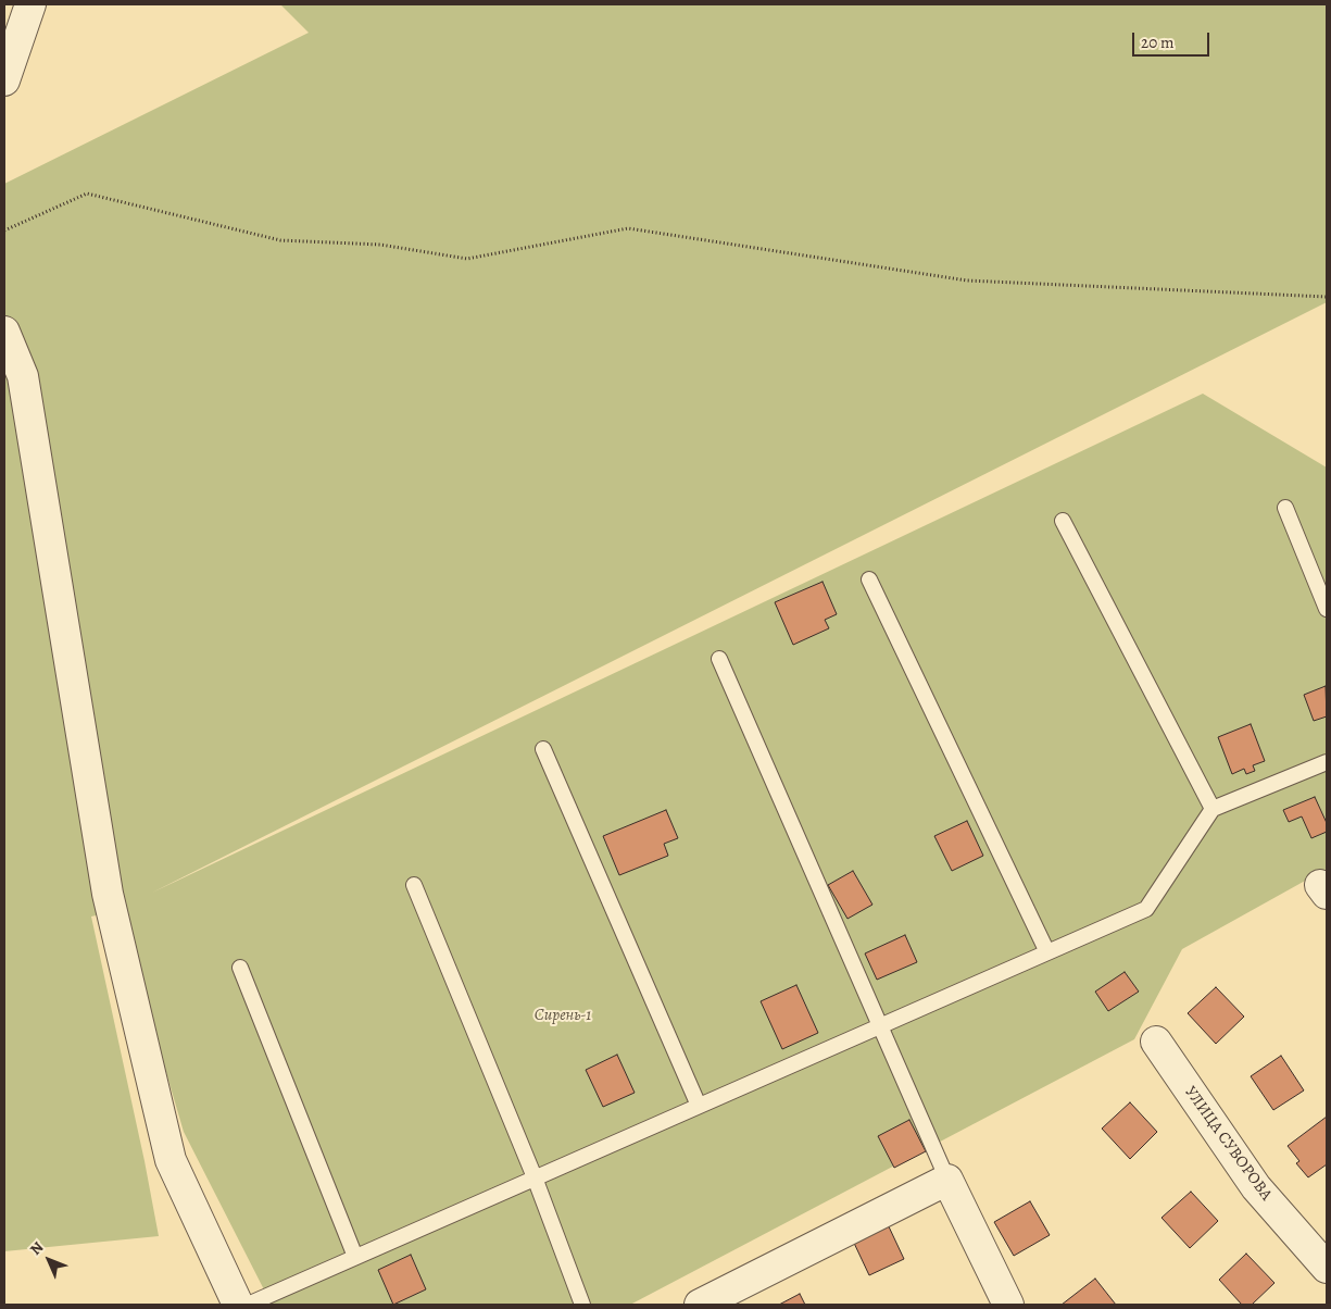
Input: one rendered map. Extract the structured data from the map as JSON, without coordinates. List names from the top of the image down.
{
  "streets": {
    "street": ["УЛИЦА СУВОРОВА"]
  },
  "parks": ["Сирень-1"],
  "scale_bar": "20 m",
  "north": "top left"
}
